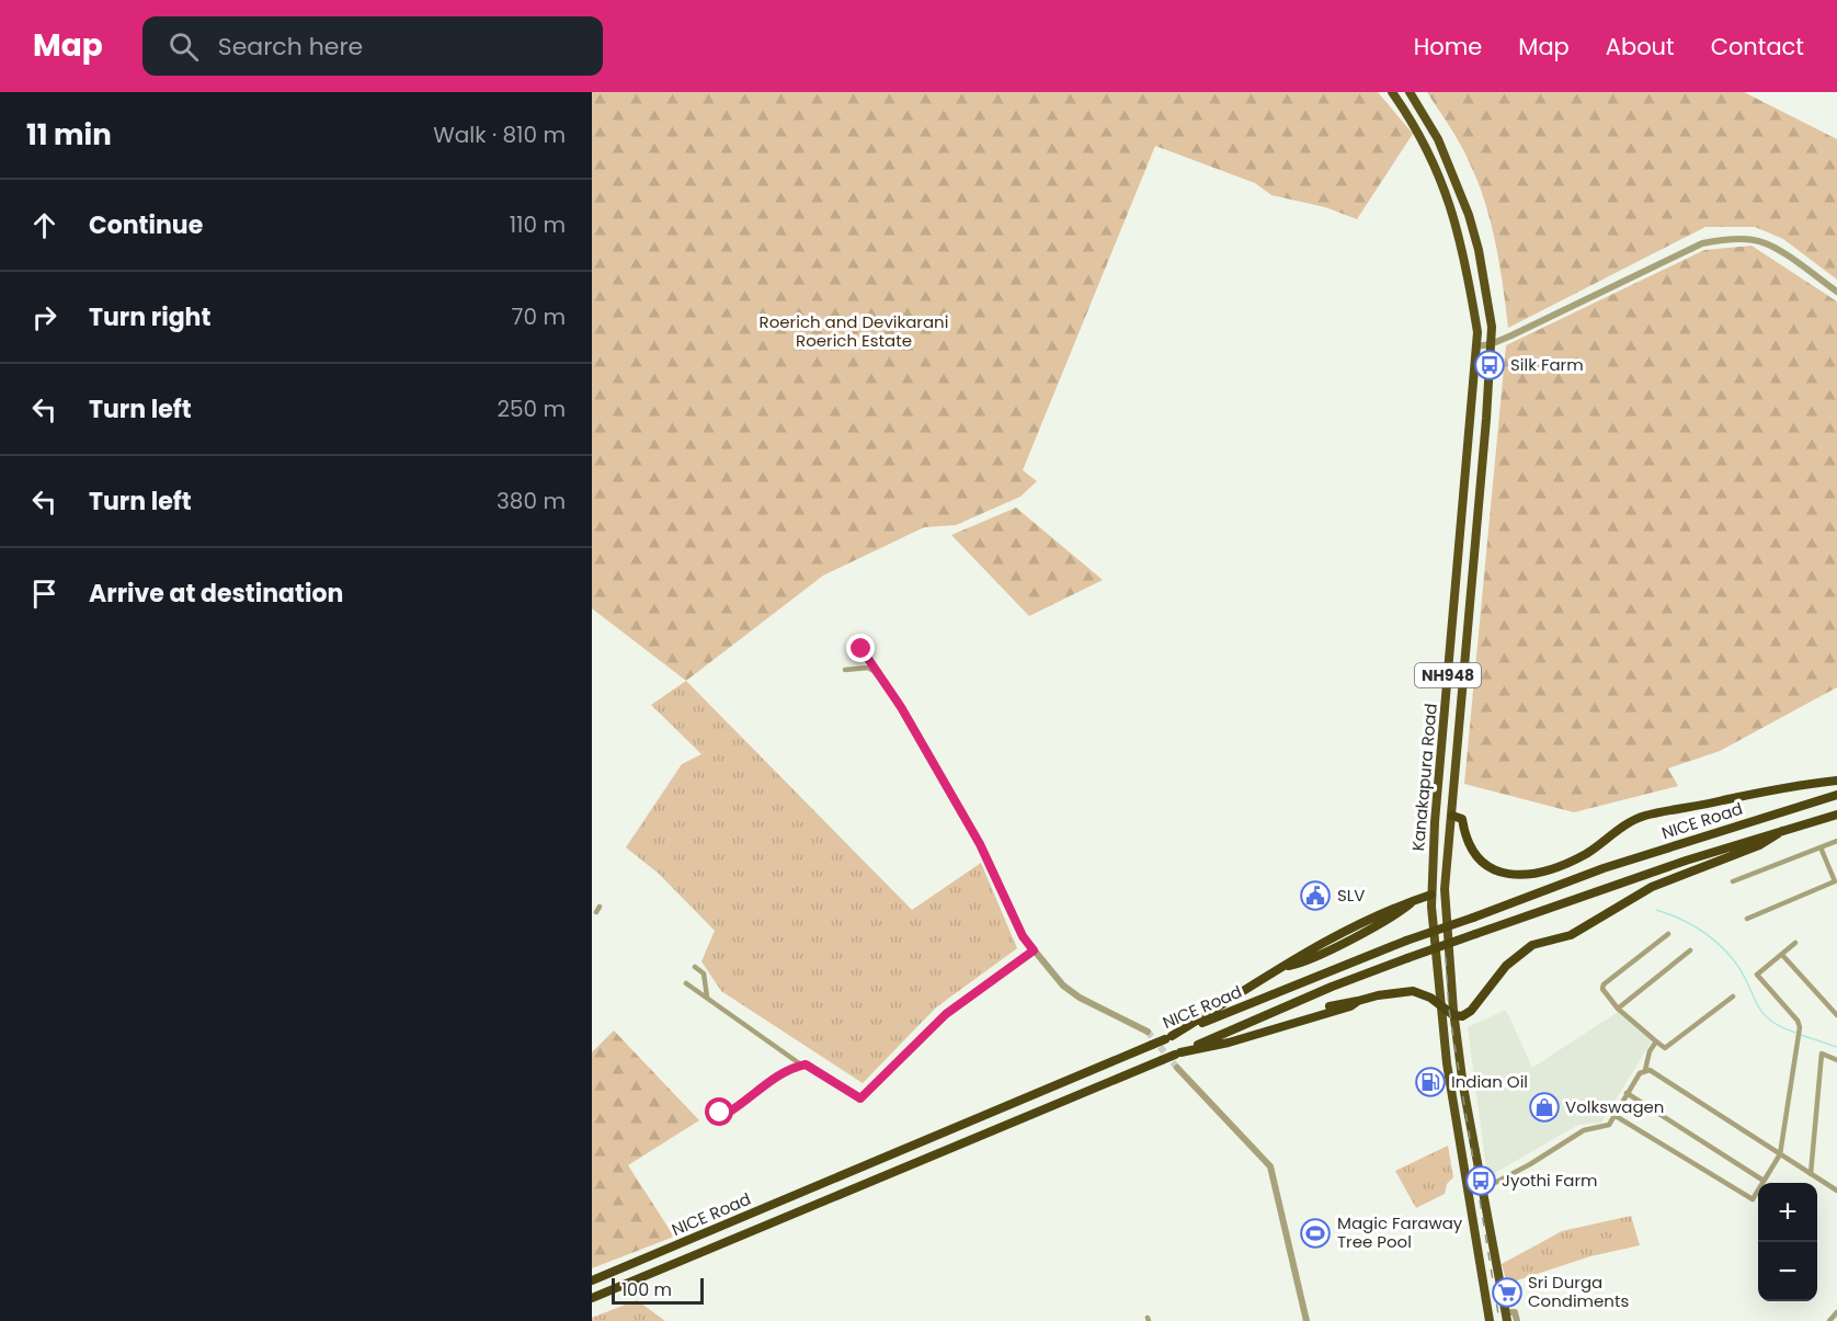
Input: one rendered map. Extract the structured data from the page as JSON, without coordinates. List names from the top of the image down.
{
  "streets": {
    "highway": ["NH948", "Kanakapura Road", "NICE Road"]
  },
  "parks": ["Roerich and Devikarani Roerich Estate"],
  "places": {
    "bus stop": ["Silk Farm", "Jyothi Farm"],
    "public building": ["SLV"],
    "fuel station": ["Indian Oil"],
    "shop": ["Volkswagen"],
    "sports": ["Magic Faraway Tree Pool"],
    "supermarket": ["Sri Durga Condiments"]
  },
  "scale_bar": "100 m",
  "page": {
    "header": "Map",
    "search": "Search here",
    "nav": [
      "Home",
      "Map",
      "About",
      "Contact"
    ],
    "heading": ["11 min", "Walk · 810 m"],
    "list": [
      ["Continue", "110 m"],
      ["Turn right", "70 m"],
      ["Turn left", "250 m"],
      ["Turn left", "380 m"],
      "Arrive at destination"
    ],
    "map_buttons": ["+", "−"],
    "scale": "100 m"
  }
}
